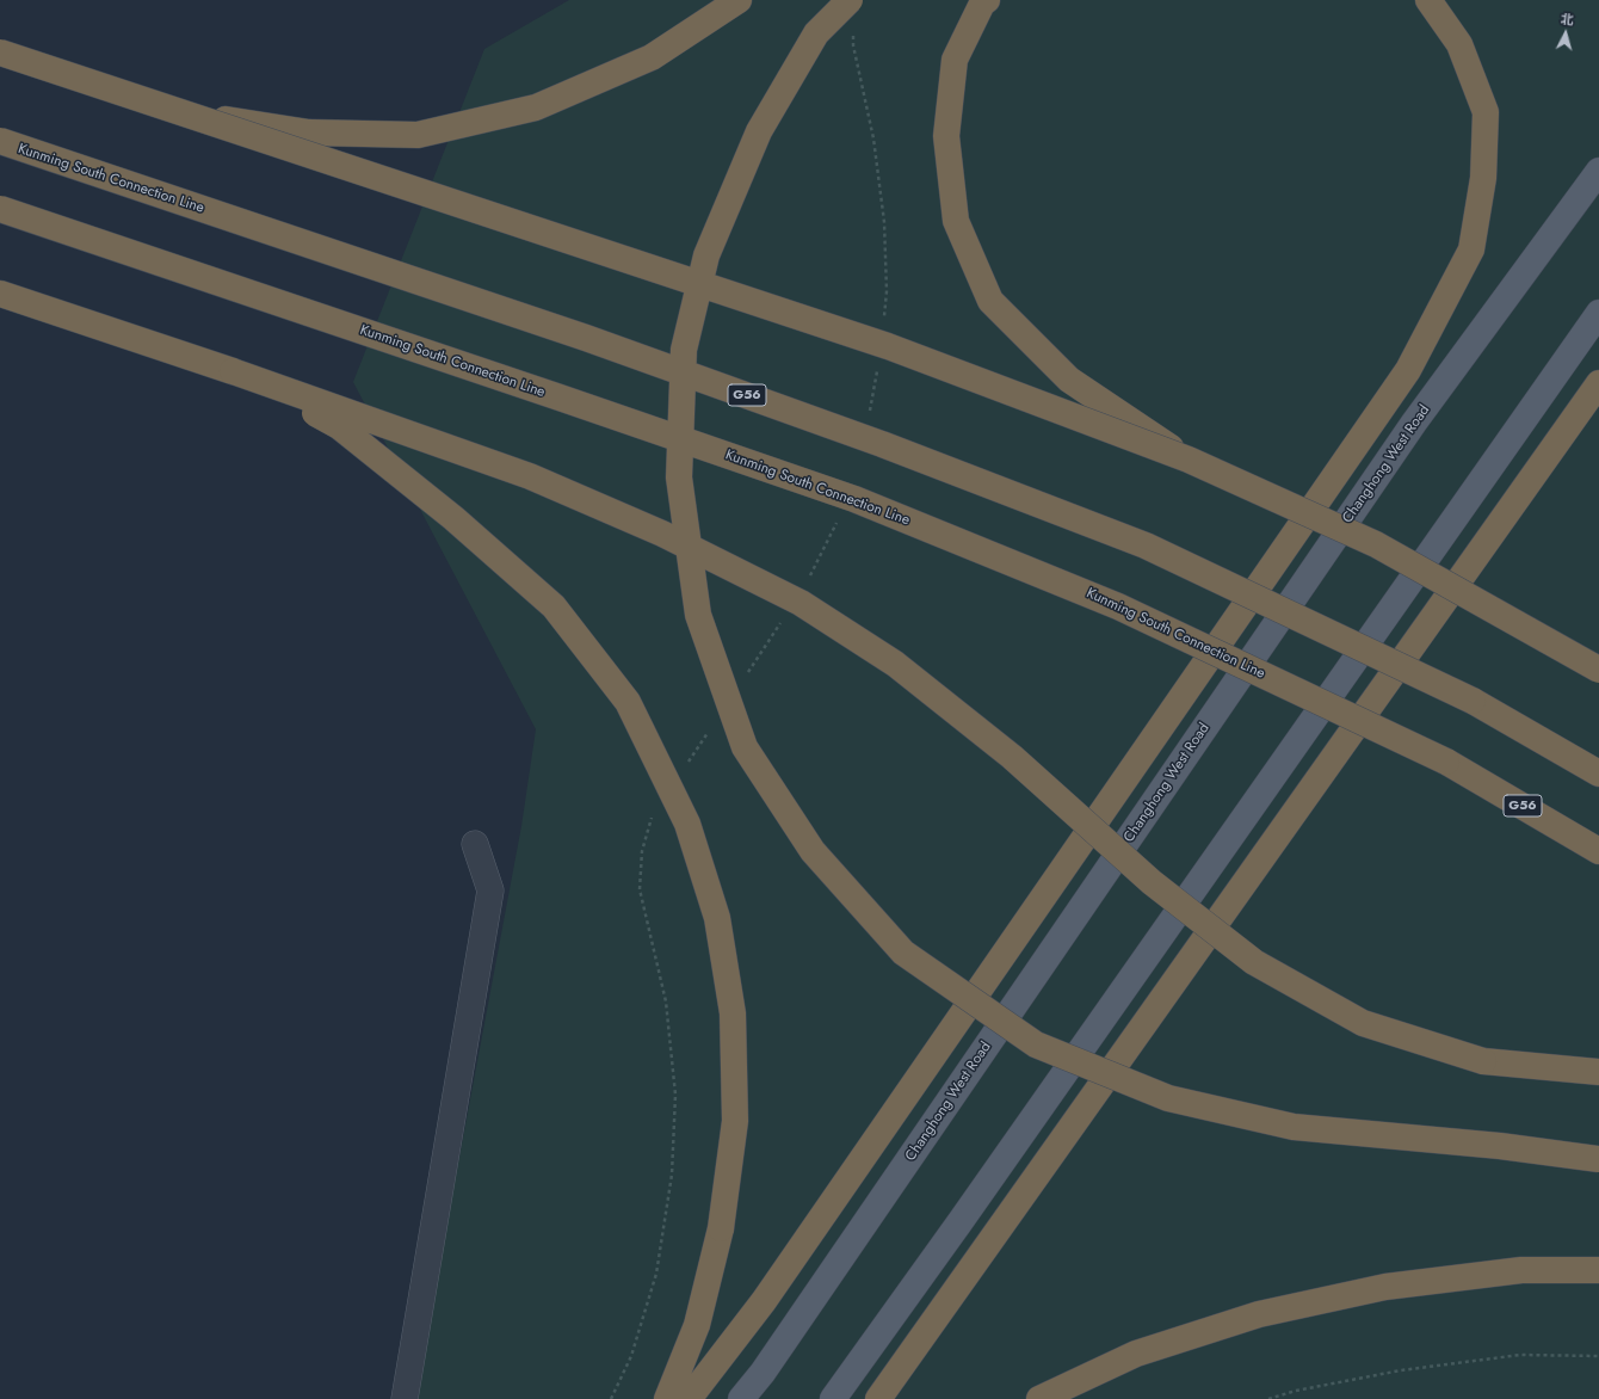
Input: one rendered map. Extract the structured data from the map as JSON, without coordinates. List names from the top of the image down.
{
  "streets": {
    "highway": ["Kunming South Connection Line", "G56"],
    "main road": ["Changhong West Road"]
  },
  "north": "top"
}
